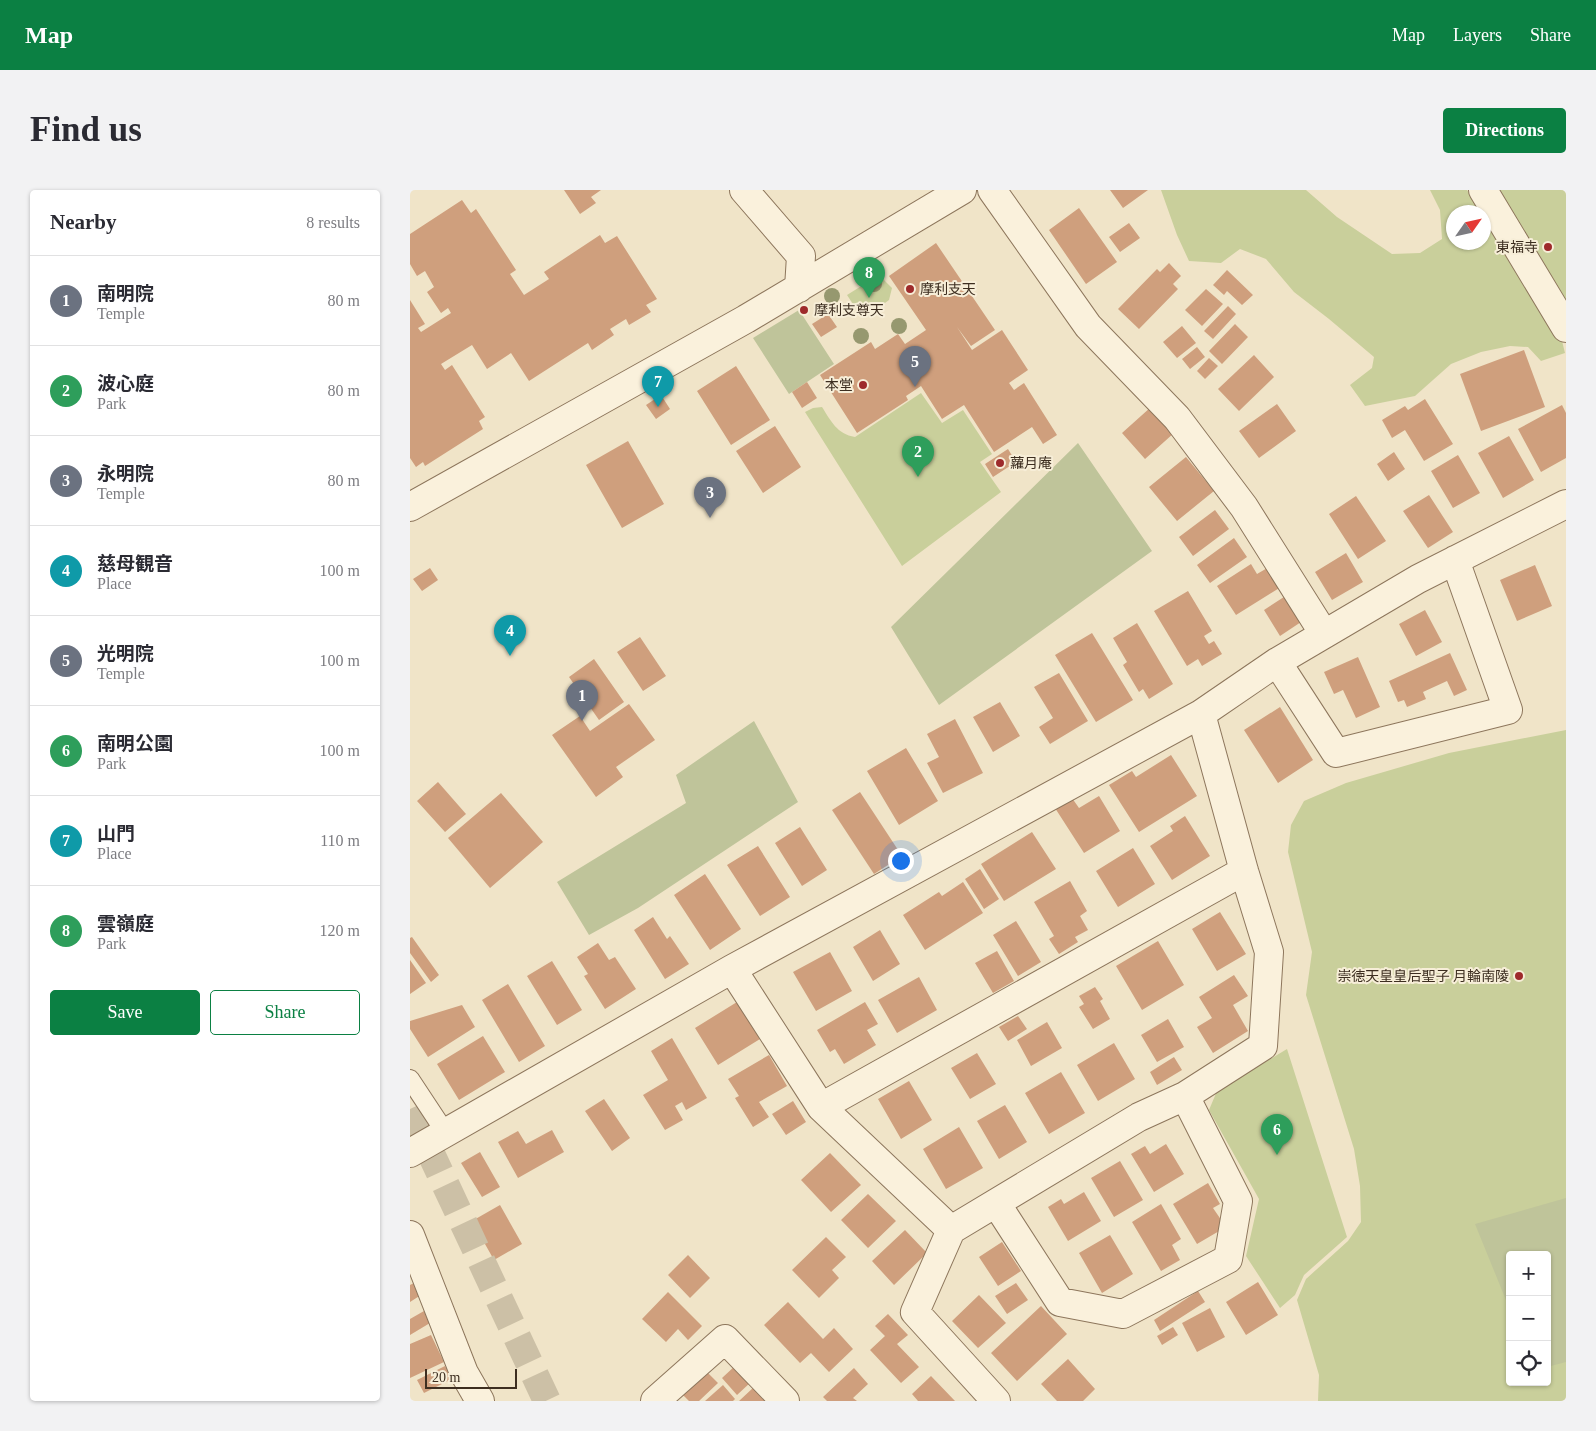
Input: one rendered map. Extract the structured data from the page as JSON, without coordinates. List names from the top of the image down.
{
  "places": [
    "東福寺",
    "摩利支天",
    "摩利支尊天",
    "本堂",
    "蘿月庵",
    "崇徳天皇皇后聖子 月輪南陵"
  ],
  "scale_bar": "20 m",
  "north": "top right",
  "page": {
    "header": "Map",
    "nav": ["Map", "Layers", "Share"],
    "buttons": [
      "Directions",
      ["Save", "Share"]
    ],
    "title": "Find us",
    "heading": ["Nearby", "8 results"],
    "list": [
      {
        "mark": "1",
        "name": "南明院",
        "note": "Temple",
        "value": "80 m"
      },
      {
        "mark": "2",
        "name": "波心庭",
        "note": "Park",
        "value": "80 m"
      },
      {
        "mark": "3",
        "name": "永明院",
        "note": "Temple",
        "value": "80 m"
      },
      {
        "mark": "4",
        "name": "慈母観音",
        "note": "Place",
        "value": "100 m"
      },
      {
        "mark": "5",
        "name": "光明院",
        "note": "Temple",
        "value": "100 m"
      },
      {
        "mark": "6",
        "name": "南明公園",
        "note": "Park",
        "value": "100 m"
      },
      {
        "mark": "7",
        "name": "山門",
        "note": "Place",
        "value": "110 m"
      },
      {
        "mark": "8",
        "name": "雲嶺庭",
        "note": "Park",
        "value": "120 m"
      }
    ],
    "pins": [
      "8",
      "5",
      "7",
      "2",
      "3",
      "4",
      "1",
      "6"
    ],
    "map_buttons": ["+", "−"],
    "scale": "20 m"
  }
}
